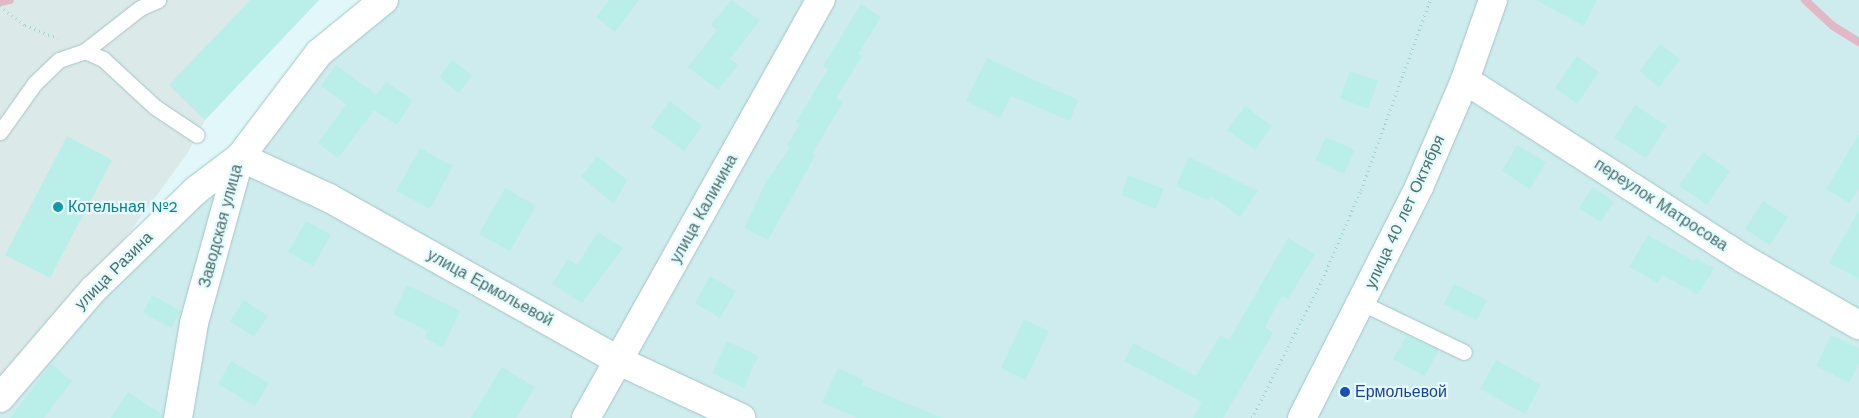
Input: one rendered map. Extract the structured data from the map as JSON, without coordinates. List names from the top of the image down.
{
  "streets": {
    "street": [
      "переулок Матросова",
      "улица Калинина",
      "улица 40 лет Октября",
      "Заводская улица",
      "улица Разина",
      "улица Ермольевой"
    ]
  },
  "crossings": [
    ["переулок Матросова", "улица 40 лет Октября"],
    ["улица Калинина", "улица Ермольевой"],
    ["Заводская улица", "улица Разина"],
    ["Заводская улица", "улица Ермольевой"],
    ["улица Разина", "улица Ермольевой"]
  ],
  "places": ["Котельная №2", "Ермольевой"]
}
